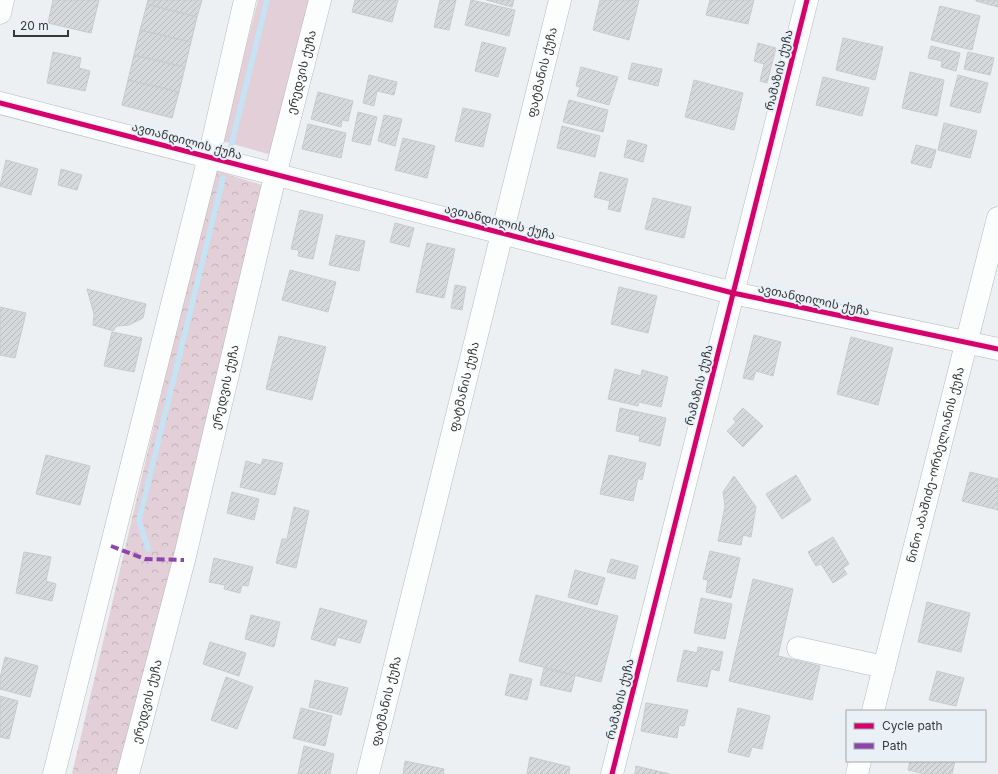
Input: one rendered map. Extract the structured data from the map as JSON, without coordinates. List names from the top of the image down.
{
  "streets": {
    "street": [
      "რამაზის ქუჩა",
      "ერედვის ქუჩა",
      "ფატმანის ქუჩა",
      "ავთანდილის ქუჩა",
      "ნინო აბაშიძე-ორბელიანის ქუჩა"
    ]
  },
  "crossings": [
    ["რამაზის ქუჩა", "ავთანდილის ქუჩა"],
    ["ერედვის ქუჩა", "ავთანდილის ქუჩა"],
    ["ფატმანის ქუჩა", "ავთანდილის ქუჩა"],
    ["ავთანდილის ქუჩა", "ნინო აბაშიძე-ორბელიანის ქუჩა"]
  ],
  "legend": ["Cycle path", "Path"],
  "scale_bar": "20 m"
}
